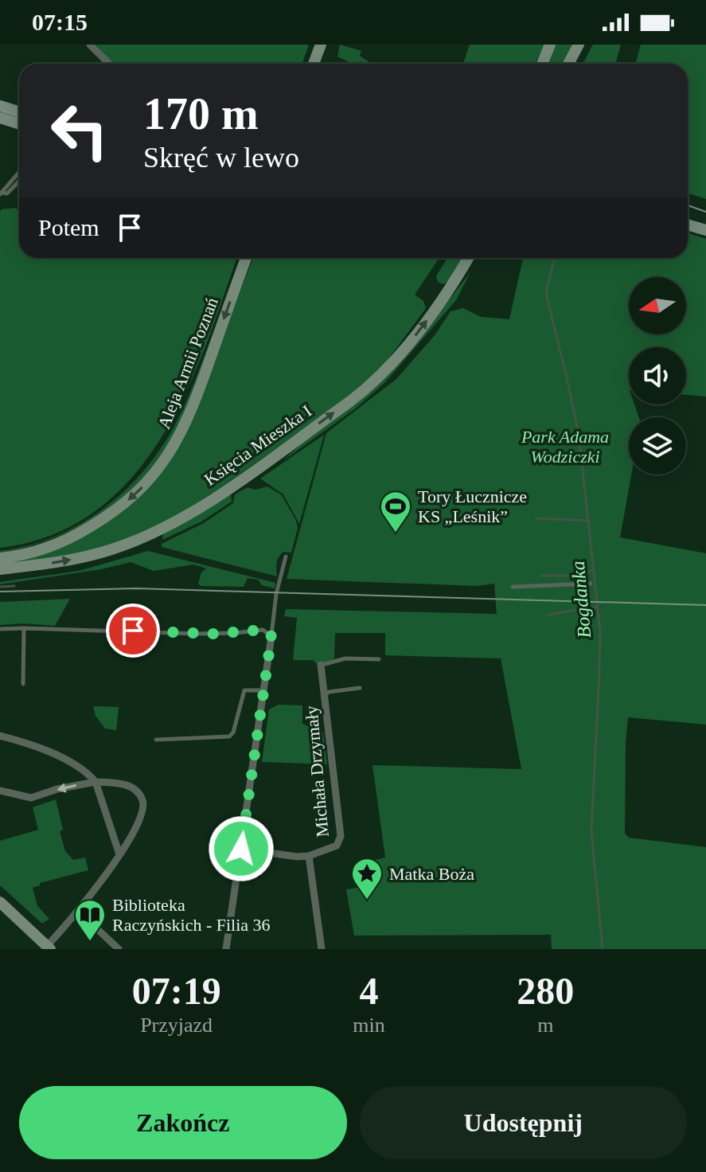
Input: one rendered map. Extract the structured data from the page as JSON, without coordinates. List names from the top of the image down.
{
  "streets": {
    "street": ["Aleja Armii Poznań", "Księcia Mieszka I", "Michała Drzymały"]
  },
  "one_way": ["Aleja Armii Poznań", "Księcia Mieszka I"],
  "water": ["Bogdanka"],
  "parks": ["Park Adama Wodziczki"],
  "places": {
    "sports": ["Tory Łucznicze KS „Leśnik”"],
    "place": ["Matka Boża"],
    "library": ["Biblioteka Raczyńskich - Filia 36"]
  },
  "north": "left",
  "page": {
    "status": "07:15",
    "turn": ["170 m", "Skręć w lewo"],
    "then": "Potem",
    "eta": [
      "07:19",
      "Przyjazd",
      "4",
      "min",
      "280",
      "m"
    ],
    "buttons": ["Zakończ", "Udostępnij"]
  }
}
